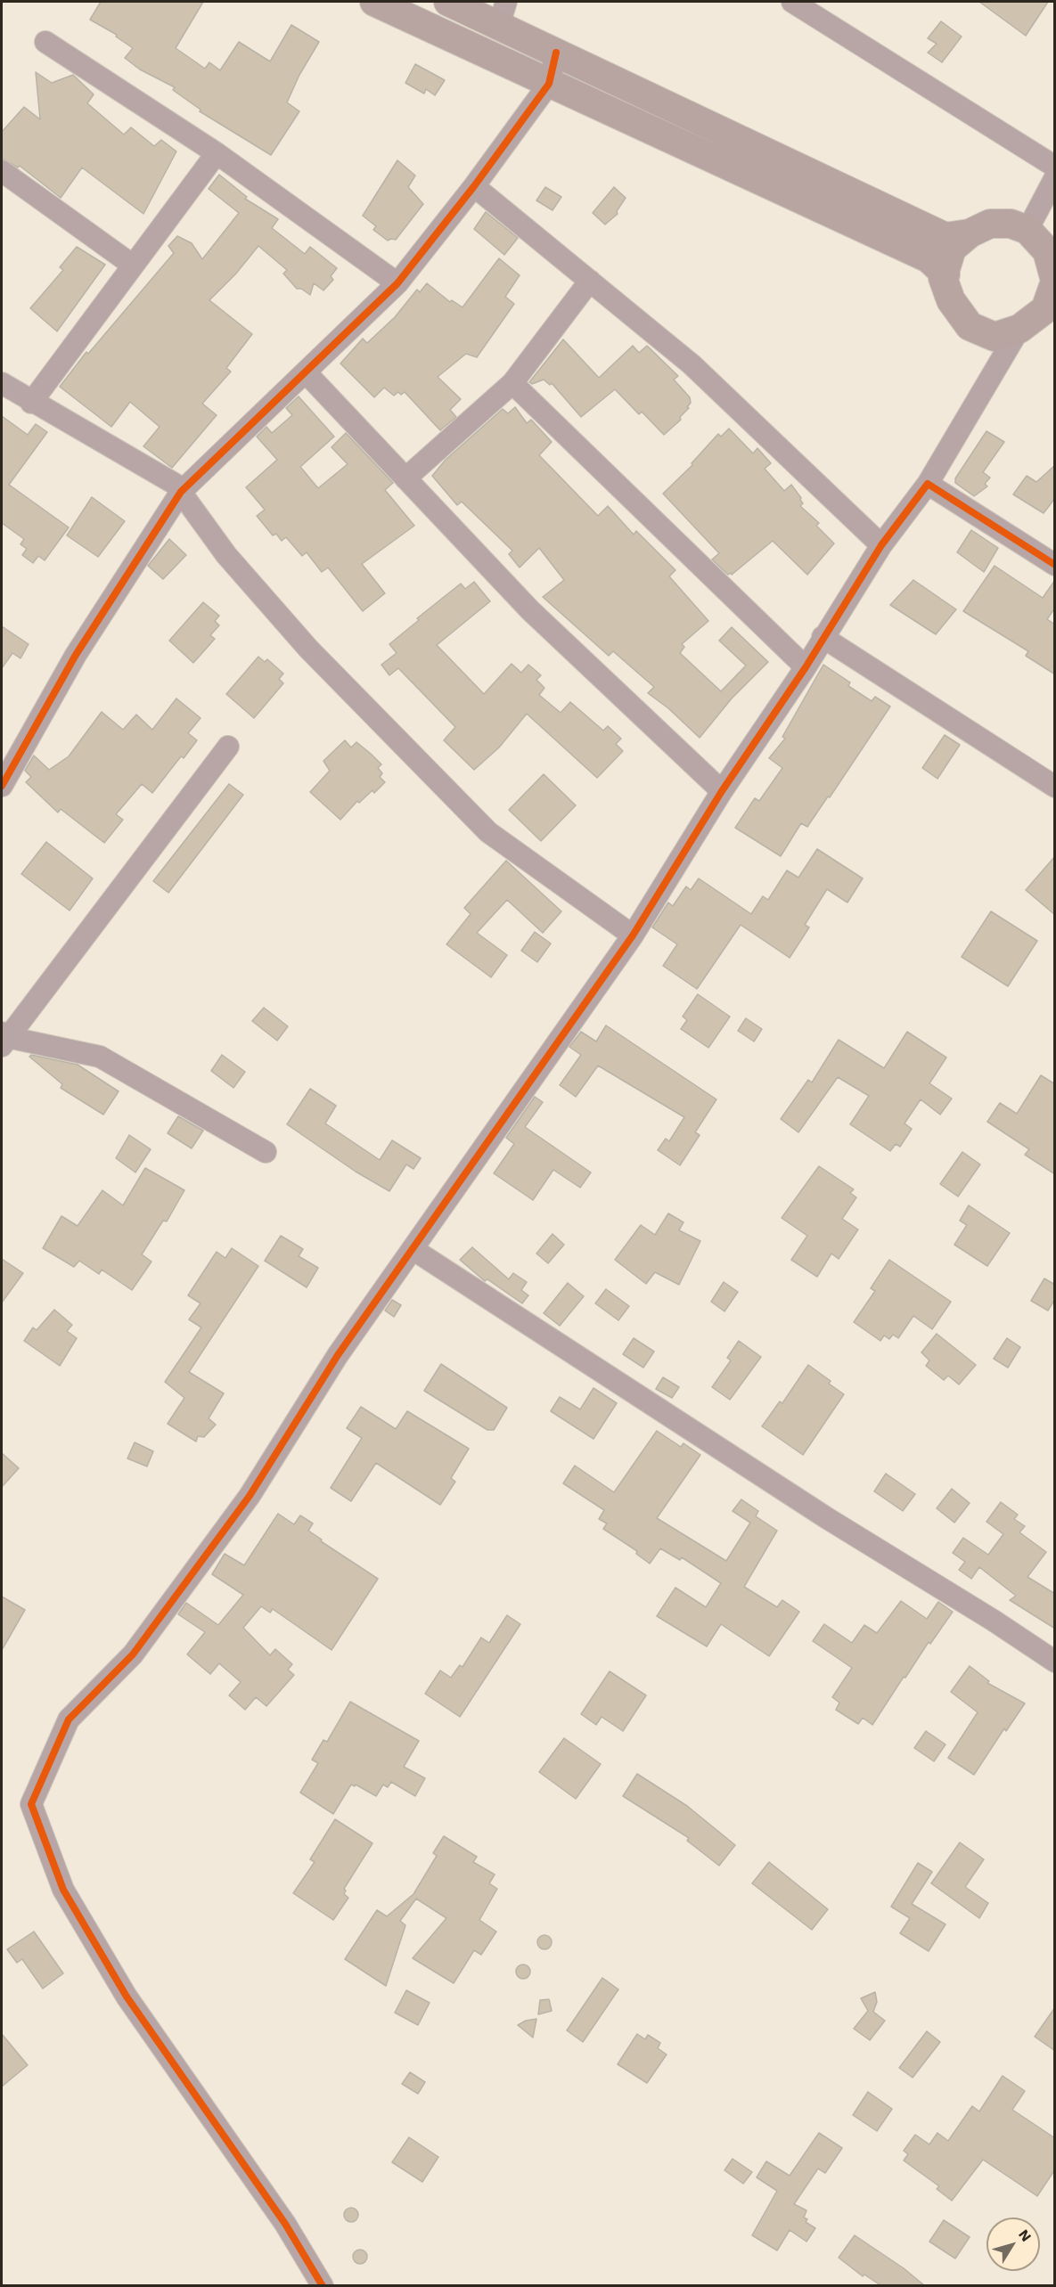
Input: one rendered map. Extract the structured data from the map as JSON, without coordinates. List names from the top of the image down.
{
  "north": "top right"
}
